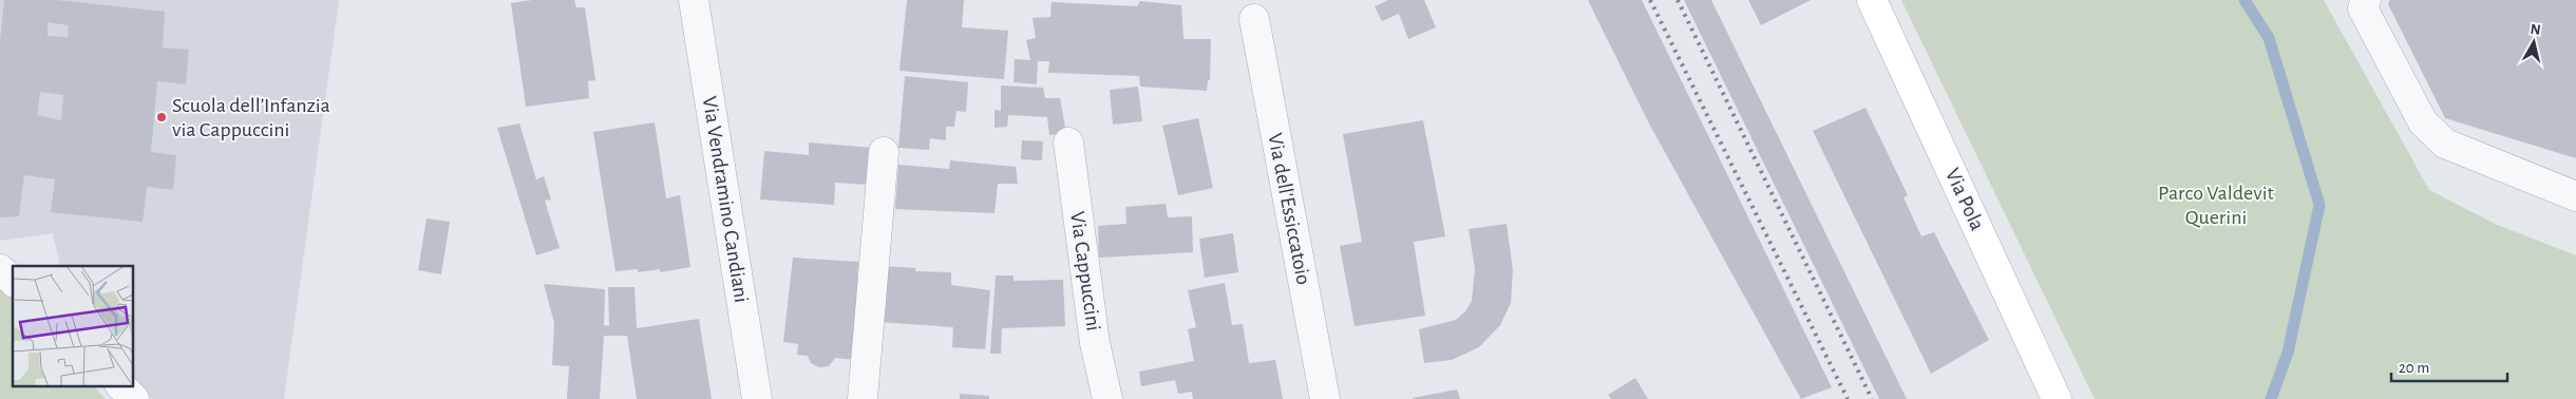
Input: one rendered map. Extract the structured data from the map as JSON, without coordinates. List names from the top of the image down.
{
  "streets": {
    "main road": ["Via Pola"],
    "street": ["Via Vendramino Candiani", "Via dell'Essiccatoio", "Via Cappuccini"]
  },
  "parks": ["Parco Valdevit Querini"],
  "places": ["Scuola dell’Infanzia via Cappuccini"],
  "scale_bar": "20 m",
  "north": "top"
}
